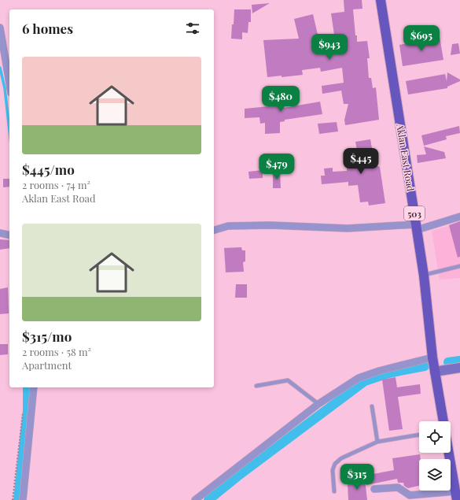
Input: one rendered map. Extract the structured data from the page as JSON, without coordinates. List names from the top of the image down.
{
  "streets": {
    "main road": ["Aklan East Road", "503"]
  },
  "page": {
    "heading": "6 homes",
    "price": [
      "$695",
      "$943",
      "$480",
      "$445",
      "$479",
      "$315"
    ],
    "list": [
      {
        "name": "$445/mo",
        "note": "2 rooms · 74 m² · Aklan East Road"
      },
      {
        "name": "$315/mo",
        "note": "2 rooms · 58 m² · Apartment"
      }
    ]
  }
}
